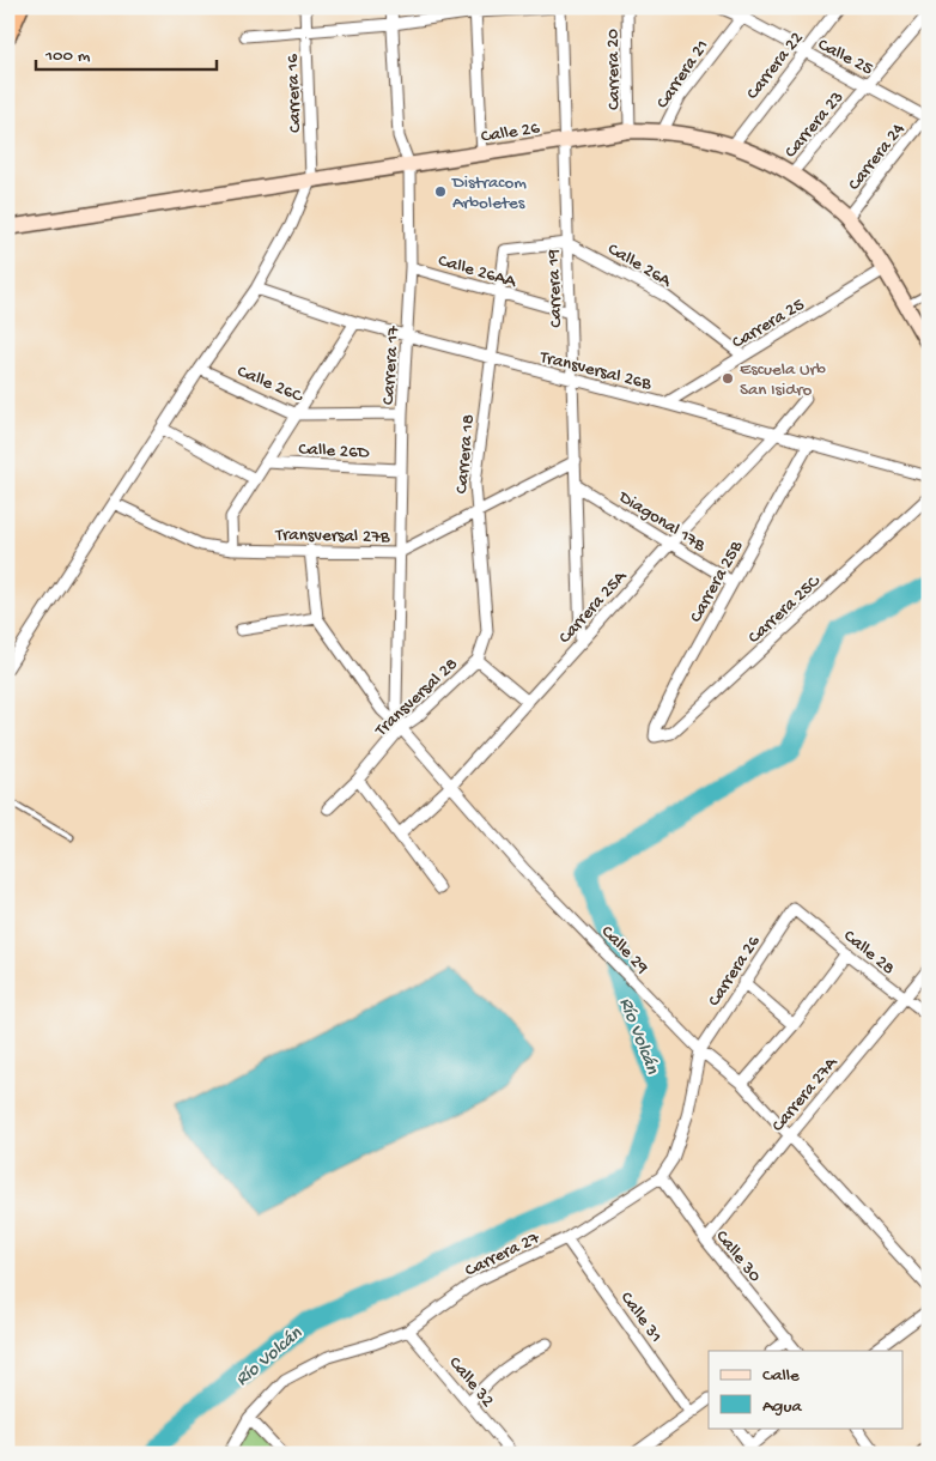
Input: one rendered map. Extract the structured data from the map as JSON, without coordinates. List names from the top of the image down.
{
  "streets": {
    "main road": ["Calle 26"],
    "street": [
      "Calle 25",
      "Carrera 22",
      "Carrera 20",
      "Carrera 21",
      "Carrera 16",
      "Carrera 23",
      "Carrera 24",
      "Calle 26A",
      "Calle 26AA",
      "Carrera 19",
      "Carrera 25",
      "Carrera 17",
      "Transversal 26B",
      "Calle 26C",
      "Calle 26D",
      "Carrera 18",
      "Diagonal 17B",
      "Transversal 27B",
      "Carrera 25B",
      "Carrera 25A",
      "Carrera 25C",
      "Transversal 28",
      "Calle 29",
      "Calle 28",
      "Carrera 26",
      "Carrera 27A",
      "Carrera 27",
      "Calle 30",
      "Calle 31",
      "Calle 32"
    ]
  },
  "crossings": [
    ["Calle 25", "Carrera 22"],
    ["Calle 25", "Carrera 21"],
    ["Calle 25", "Carrera 23"],
    ["Calle 25", "Carrera 24"],
    ["Carrera 22", "Calle 26"],
    ["Carrera 20", "Calle 26"],
    ["Carrera 21", "Calle 26"],
    ["Carrera 16", "Calle 26"],
    ["Carrera 23", "Calle 26"],
    ["Calle 26", "Carrera 24"],
    ["Calle 26", "Carrera 19"],
    ["Calle 26", "Carrera 25"],
    ["Calle 26", "Carrera 17"],
    ["Calle 26A", "Carrera 19"],
    ["Calle 26A", "Carrera 25"],
    ["Calle 26A", "Carrera 18"],
    ["Calle 26AA", "Carrera 19"],
    ["Calle 26AA", "Carrera 17"],
    ["Calle 26AA", "Carrera 18"],
    ["Carrera 19", "Transversal 26B"],
    ["Carrera 19", "Carrera 18"],
    ["Carrera 19", "Diagonal 17B"],
    ["Carrera 19", "Transversal 27B"],
    ["Carrera 19", "Carrera 25A"],
    ["Carrera 25", "Transversal 26B"],
    ["Carrera 17", "Transversal 26B"],
    ["Carrera 17", "Calle 26C"],
    ["Carrera 17", "Calle 26D"],
    ["Carrera 17", "Transversal 27B"],
    ["Carrera 17", "Transversal 28"],
    ["Carrera 17", "Calle 29"],
    ["Transversal 26B", "Carrera 18"],
    ["Transversal 26B", "Carrera 25B"],
    ["Transversal 26B", "Carrera 25A"],
    ["Carrera 18", "Transversal 27B"],
    ["Carrera 18", "Transversal 28"],
    ["Diagonal 17B", "Carrera 25B"],
    ["Diagonal 17B", "Carrera 25A"],
    ["Carrera 25B", "Carrera 25C"],
    ["Carrera 25A", "Calle 29"],
    ["Transversal 28", "Calle 29"],
    ["Calle 29", "Carrera 26"],
    ["Calle 29", "Carrera 27A"],
    ["Calle 29", "Carrera 27"],
    ["Calle 28", "Carrera 26"],
    ["Calle 28", "Carrera 27A"],
    ["Carrera 26", "Carrera 27"],
    ["Carrera 27A", "Calle 30"],
    ["Carrera 27", "Calle 30"],
    ["Carrera 27", "Calle 31"],
    ["Carrera 27", "Calle 32"]
  ],
  "water": ["Río Volcán"],
  "places": ["Distracom Arboletes", "Escuela Urb San Isidro"],
  "legend": ["Calle", "Agua"],
  "scale_bar": "100 m"
}
